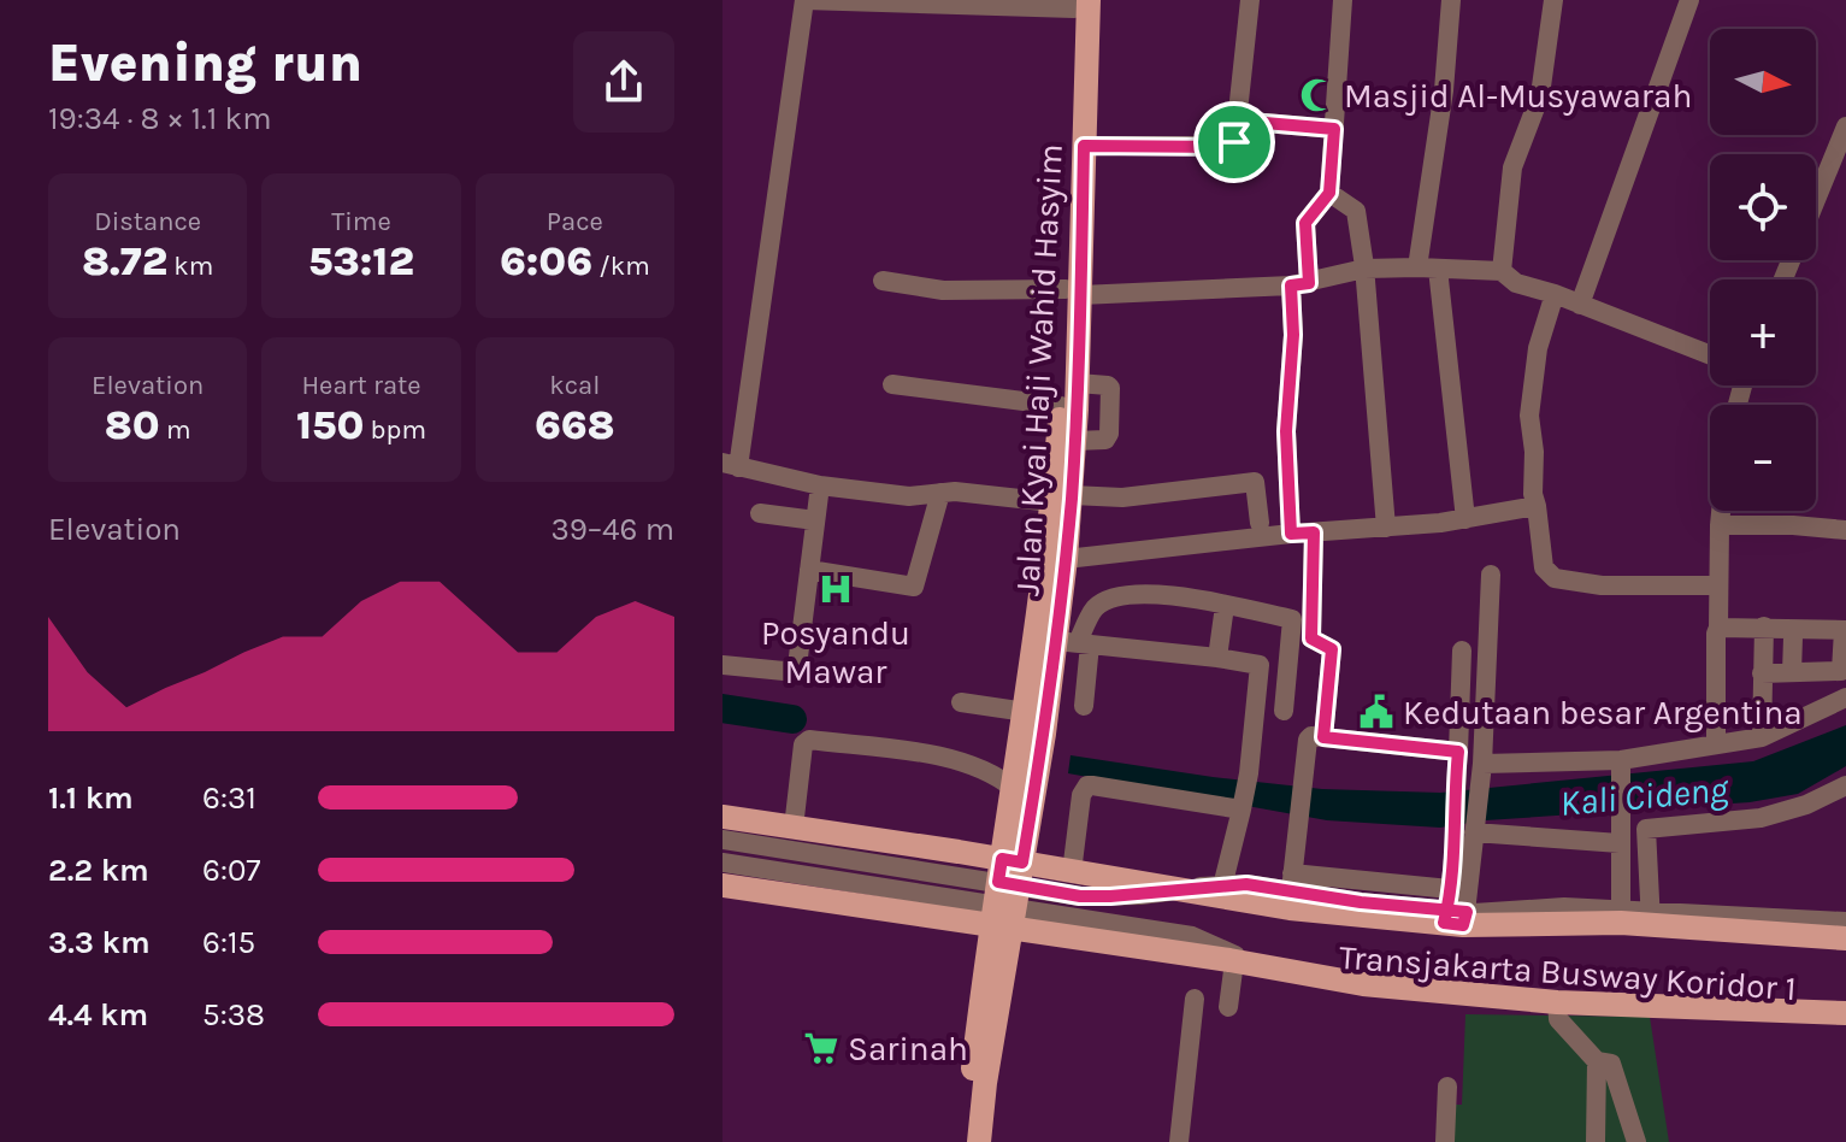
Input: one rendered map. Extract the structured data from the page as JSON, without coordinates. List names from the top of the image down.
{
  "streets": {
    "main road": ["Jalan Kyai Haji Wahid Hasyim"],
    "street": ["Transjakarta Busway Koridor 1"]
  },
  "water": ["Kali Cideng"],
  "places": {
    "mosque": ["Masjid Al-Musyawarah"],
    "hospital": ["Posyandu Mawar"],
    "public building": ["Kedutaan besar Argentina"],
    "supermarket": ["Sarinah"]
  },
  "north": "right",
  "page": {
    "heading": ["Evening run", "19:34 · 8 × 1.1 km"],
    "map_buttons": ["+", "−"],
    "stats": [
      ["Distance", "8.72 km"],
      ["Time", "53:12"],
      ["Pace", "6:06 /km"],
      ["Elevation", "80 m"],
      ["Heart rate", "150 bpm"],
      ["kcal", "668"]
    ],
    "chart": ["Elevation", "39–46 m"],
    "list": [
      {
        "name": "1.1 km",
        "note": "6:31"
      },
      {
        "name": "2.2 km",
        "note": "6:07"
      },
      {
        "name": "3.3 km",
        "note": "6:15"
      },
      {
        "name": "4.4 km",
        "note": "5:38"
      }
    ]
  }
}
